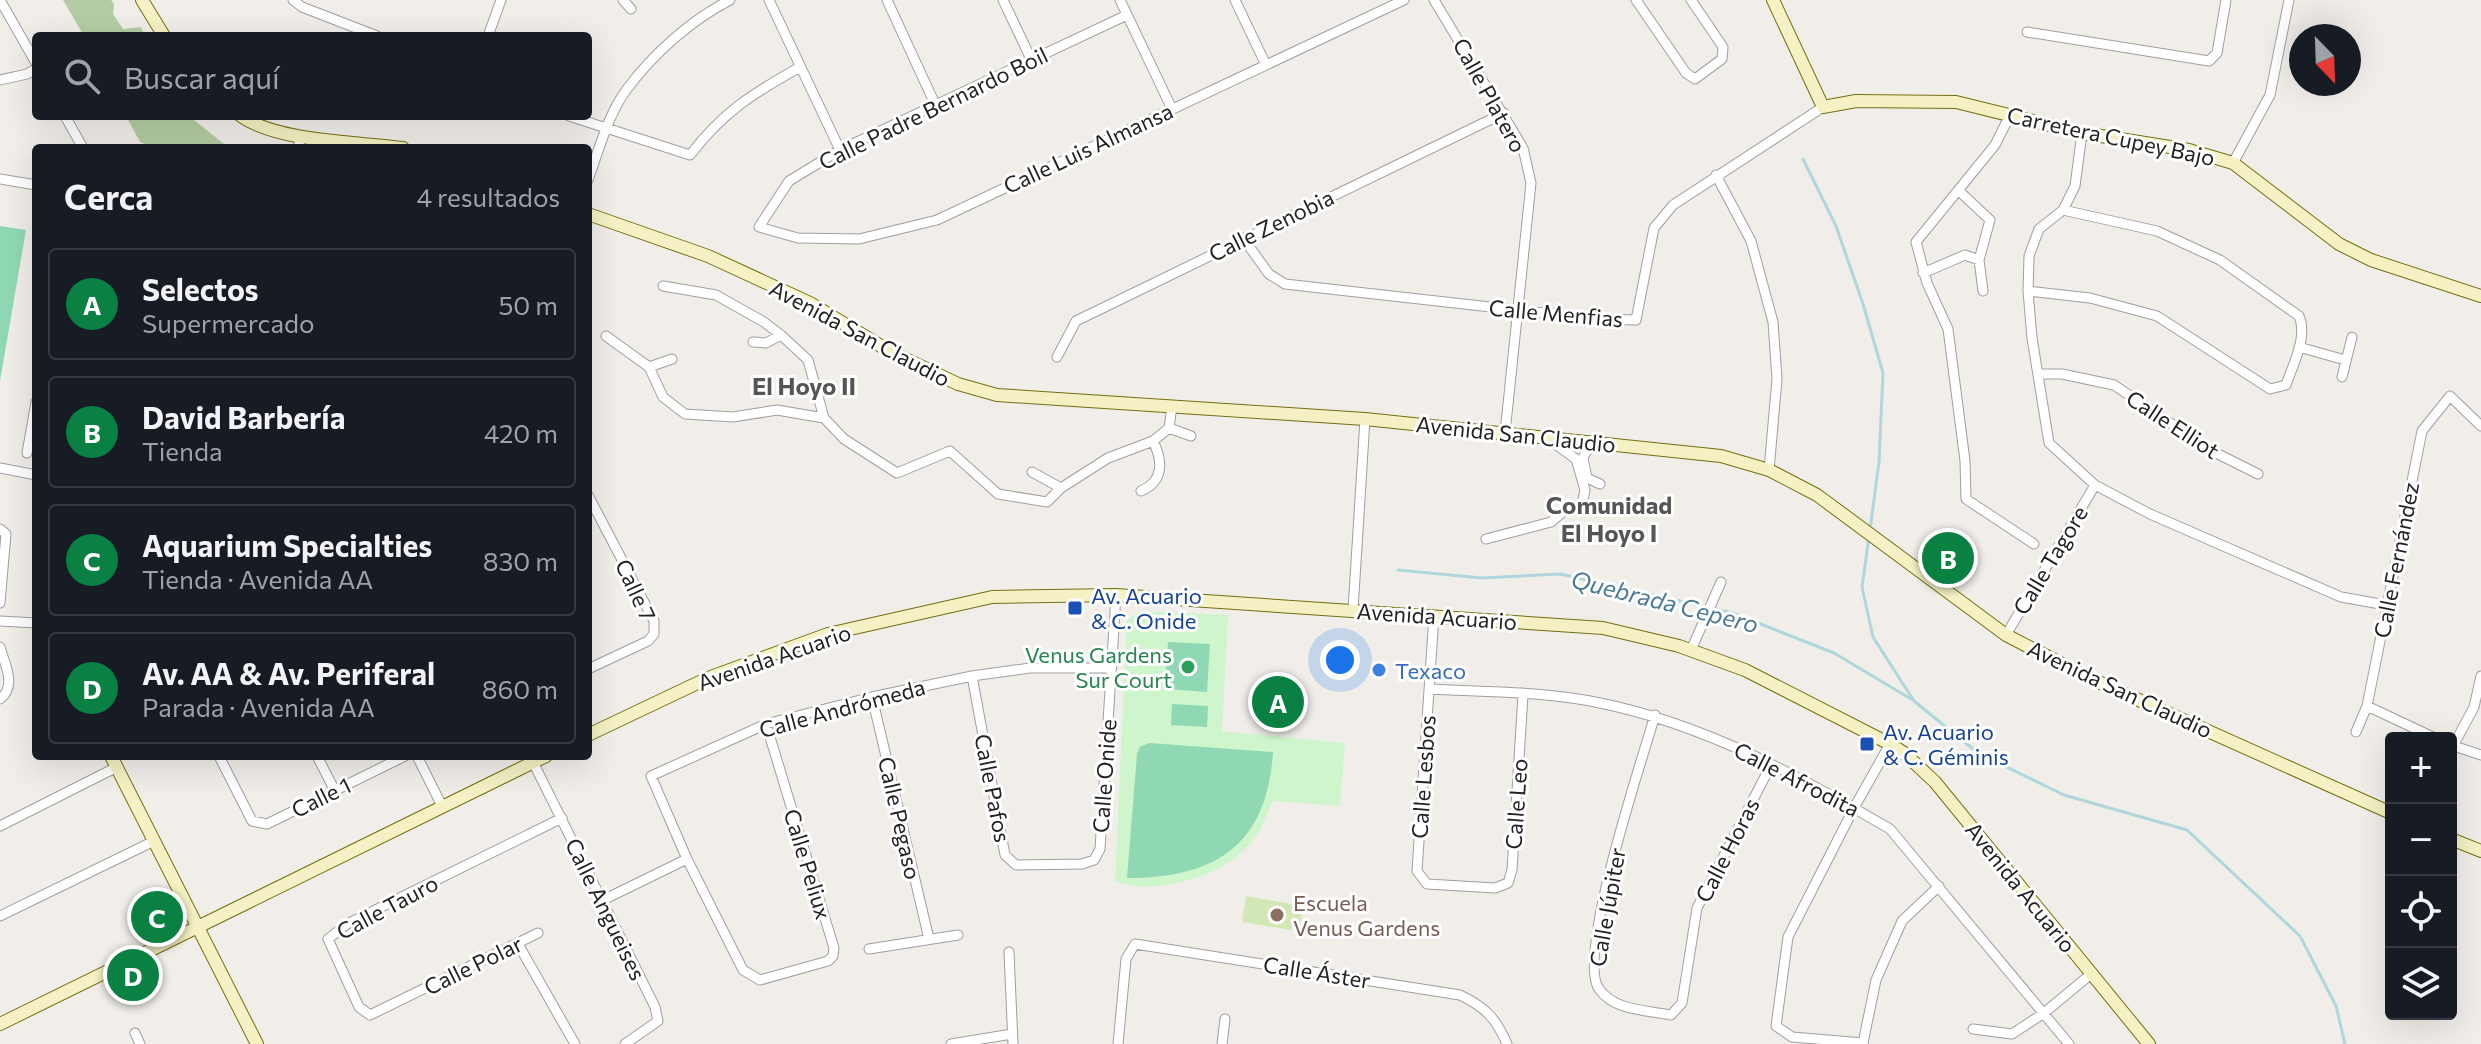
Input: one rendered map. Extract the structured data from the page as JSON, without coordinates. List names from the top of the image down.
{
  "streets": {
    "street": [
      "Calle Platero",
      "Calle Padre Bernardo Boil",
      "Carretera Cupey Bajo",
      "Calle Luis Almansa",
      "Calle Zenobia",
      "Calle Menfias",
      "Avenida San Claudio",
      "Calle Elliot",
      "Calle Tagore",
      "Calle Fernández",
      "Calle 7",
      "Avenida Acuario",
      "Calle Andrómeda",
      "Calle Onide",
      "Calle Lesbos",
      "Calle Afrodita",
      "Calle Pafos",
      "Calle 1",
      "Calle Leo",
      "Calle Pegaso",
      "Calle Horas",
      "Calle Peliux",
      "Calle Tauro",
      "Calle Júpiter",
      "Calle Angueises",
      "Calle Polar",
      "Calle Áster"
    ]
  },
  "crossings": [
    ["Calle Platero", "Calle Zenobia"],
    ["Calle Platero", "Calle Menfias"],
    ["Calle Platero", "Avenida San Claudio"],
    ["Calle Padre Bernardo Boil", "Calle Luis Almansa"],
    ["Carretera Cupey Bajo", "Calle Menfias"],
    ["Calle Zenobia", "Calle Menfias"],
    ["Avenida San Claudio", "Calle Tagore"],
    ["Avenida Acuario", "Calle Onide"],
    ["Avenida Acuario", "Calle Lesbos"],
    ["Calle Andrómeda", "Calle Onide"],
    ["Calle Andrómeda", "Calle Pafos"],
    ["Calle Andrómeda", "Calle Pegaso"],
    ["Calle Andrómeda", "Calle Peliux"],
    ["Calle Onide", "Calle Pafos"],
    ["Calle Lesbos", "Calle Afrodita"],
    ["Calle Lesbos", "Calle Leo"],
    ["Calle Afrodita", "Calle Leo"],
    ["Calle Afrodita", "Calle Horas"],
    ["Calle Afrodita", "Calle Júpiter"],
    ["Calle Horas", "Calle Júpiter"],
    ["Calle Tauro", "Calle Angueises"],
    ["Calle Tauro", "Calle Polar"]
  ],
  "districts": ["El Hoyo II", "Comunidad El Hoyo I"],
  "water": ["Quebrada Cepero"],
  "places": {
    "transit": ["Av. Acuario & C. Onide", "Av. Acuario & C. Géminis"],
    "other": ["Venus Gardens Sur Court", "Texaco", "Escuela Venus Gardens"]
  },
  "north": "bottom right",
  "page": {
    "search": "Buscar aquí",
    "heading": ["Cerca", "4 resultados"],
    "list": [
      {
        "mark": "A",
        "name": "Selectos",
        "note": "Supermercado",
        "value": "50 m"
      },
      {
        "mark": "B",
        "name": "David Barbería",
        "note": "Tienda",
        "value": "420 m"
      },
      {
        "mark": "C",
        "name": "Aquarium Specialties",
        "note": "Tienda · Avenida AA",
        "value": "830 m"
      },
      {
        "mark": "D",
        "name": "Av. AA & Av. Periferal",
        "note": "Parada · Avenida AA",
        "value": "860 m"
      }
    ],
    "pins": [
      "B",
      "A",
      "C",
      "D"
    ],
    "map_buttons": ["+", "−"]
  }
}
